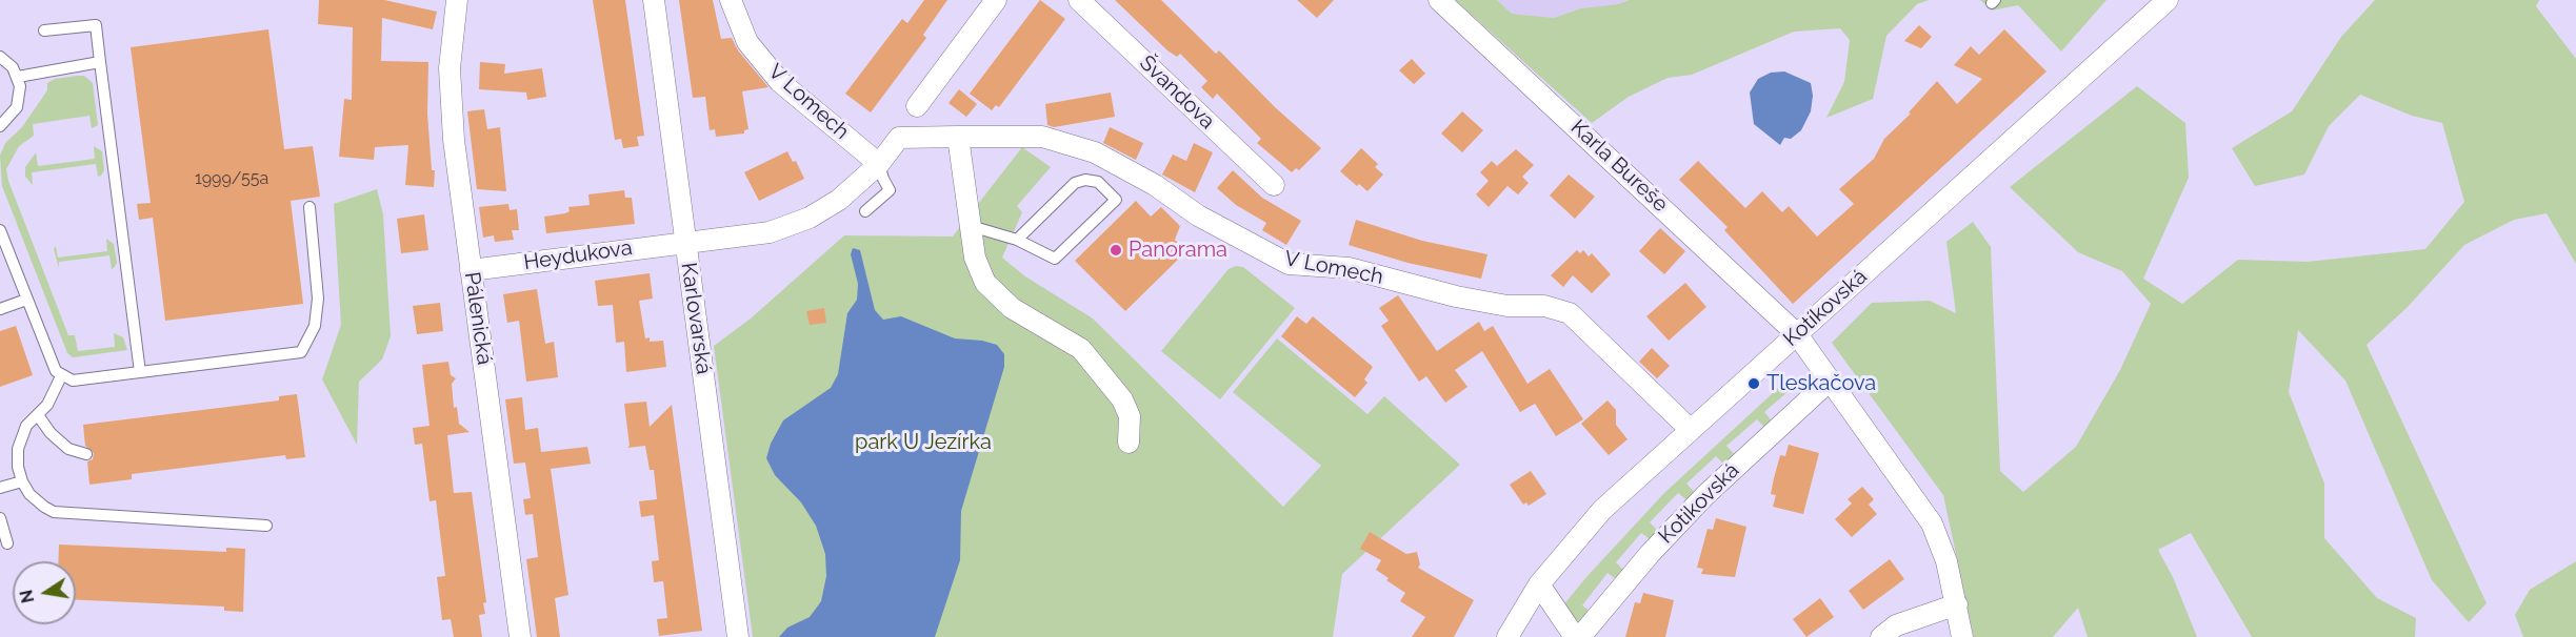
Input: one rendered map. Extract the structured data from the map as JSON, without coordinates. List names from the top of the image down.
{
  "streets": {
    "street": [
      "Švandova",
      "V Lomech",
      "Karla Bureše",
      "Heydukova",
      "Kotíkovská",
      "Pálenická",
      "Karlovarská",
      "Kotikovská"
    ]
  },
  "crossings": [
    ["V Lomech", "Heydukova"],
    ["V Lomech", "Kotíkovská"],
    ["Karla Bureše", "Kotíkovská"],
    ["Heydukova", "Pálenická"],
    ["Heydukova", "Karlovarská"]
  ],
  "parks": ["park U Jezírka"],
  "places": ["Panorama", "Tleskačova"],
  "house_numbers": ["1999/55a"],
  "north": "left"
}
